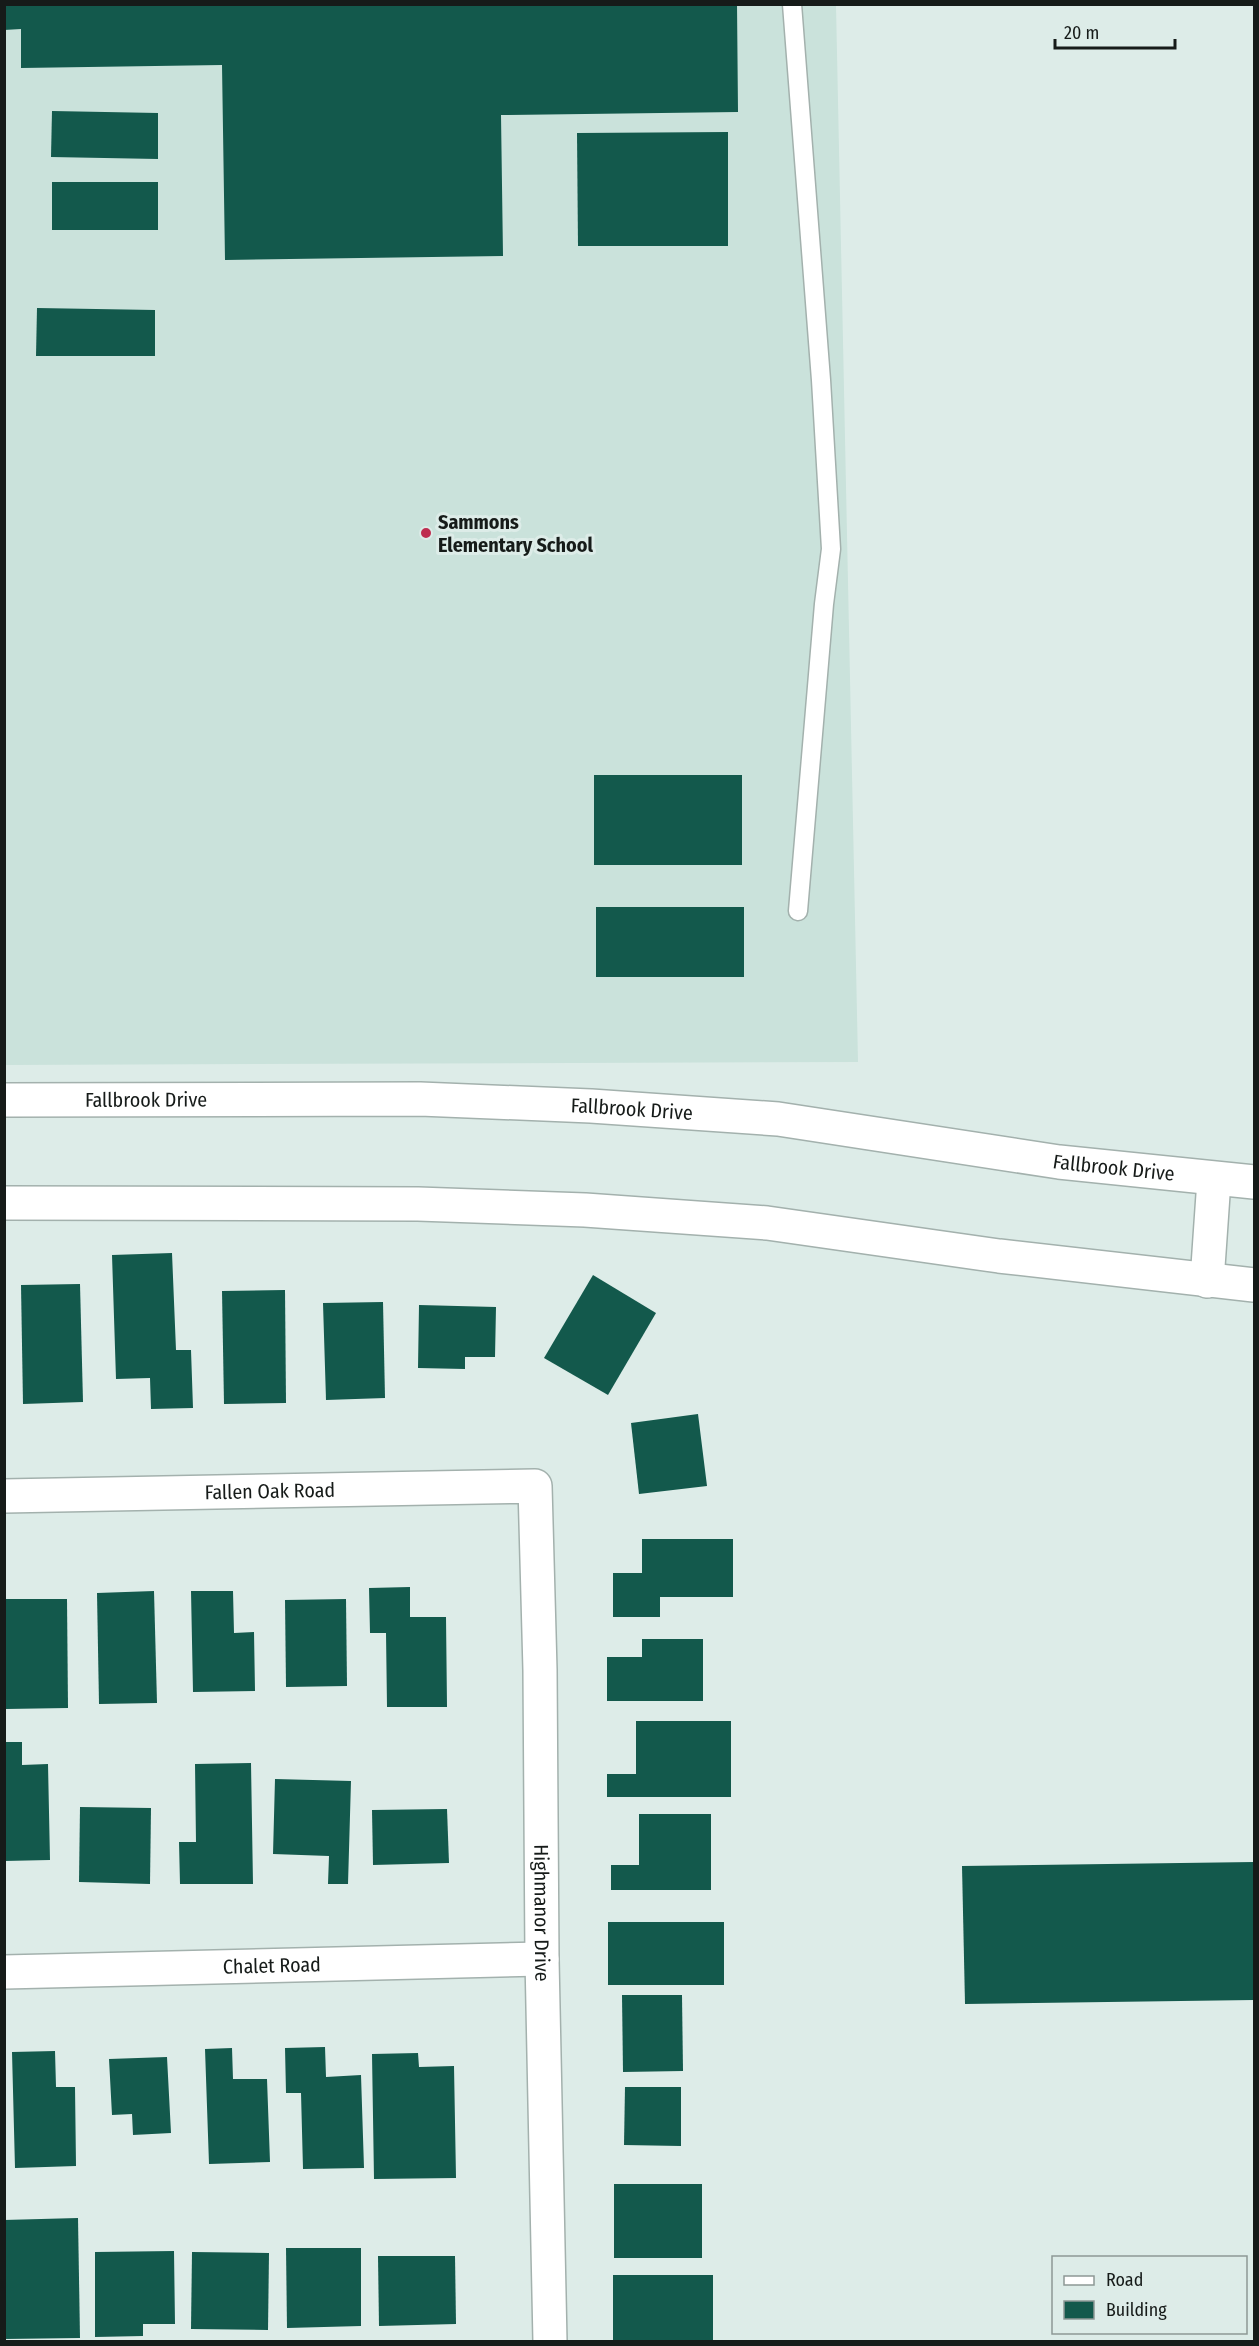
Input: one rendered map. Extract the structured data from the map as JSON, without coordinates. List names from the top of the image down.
{
  "streets": {
    "main road": [
      "Fallbrook Drive",
      "Fallen Oak Road",
      "Highmanor Drive",
      "Chalet Road"
    ]
  },
  "crossings": [
    ["Fallen Oak Road", "Highmanor Drive"],
    ["Highmanor Drive", "Chalet Road"]
  ],
  "places": ["Sammons Elementary School"],
  "legend": ["Road", "Building"],
  "scale_bar": "20 m"
}
